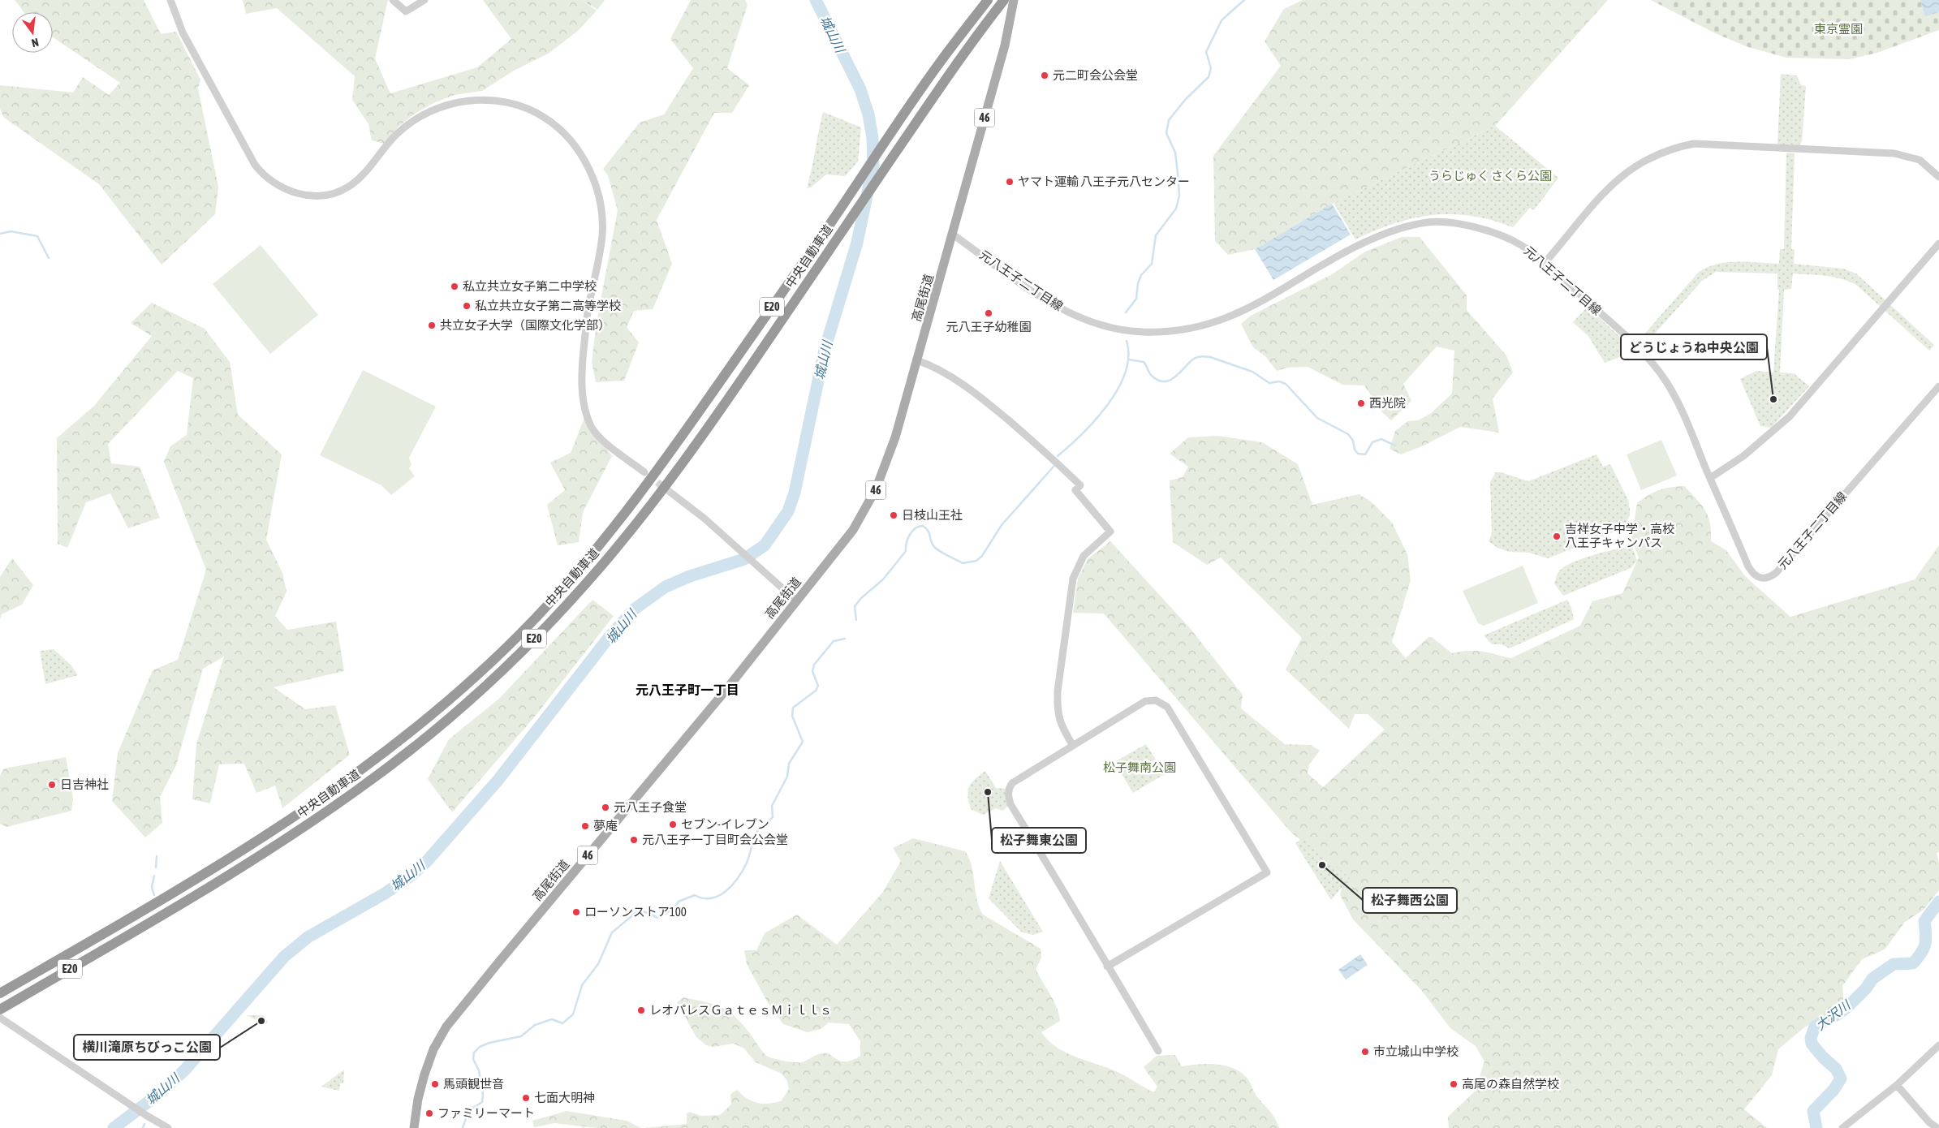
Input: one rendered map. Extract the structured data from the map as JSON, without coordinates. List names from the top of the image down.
{
  "streets": {
    "highway": ["中央自動車道", "E20"],
    "main road": ["46", "高尾街道"],
    "street": ["元八王子二丁目線"]
  },
  "crossings": [
    ["元八王子二丁目線", "高尾街道"]
  ],
  "districts": ["元八王子町一丁目"],
  "water": ["城山川", "大沢川"],
  "parks": ["東京霊園", "うらじゅく さくら公園", "松子舞南公園"],
  "places": [
    "元二町会公会堂",
    "ヤマト運輸 八王子元八センター",
    "私立共立女子第二中学校",
    "私立共立女子第二高等学校",
    "元八王子幼稚園",
    "共立女子大学（国際文化学部）",
    "どうじょうね中央公園",
    "西光院",
    "日枝山王社",
    "吉祥女子中学・高校 八王子キャンパス",
    "日吉神社",
    "松子舞東公園",
    "元八王子食堂",
    "セブン-イレブン",
    "夢庵",
    "元八王子一丁目町会公会堂",
    "松子舞西公園",
    "ローソンストア100",
    "レオパレスＧａｔｅｓＭｉｌｌｓ",
    "横川滝原ちびっこ公園",
    "市立城山中学校",
    "馬頭観世音",
    "高尾の森自然学校",
    "七面大明神",
    "ファミリーマート"
  ],
  "north": "bottom"
}
